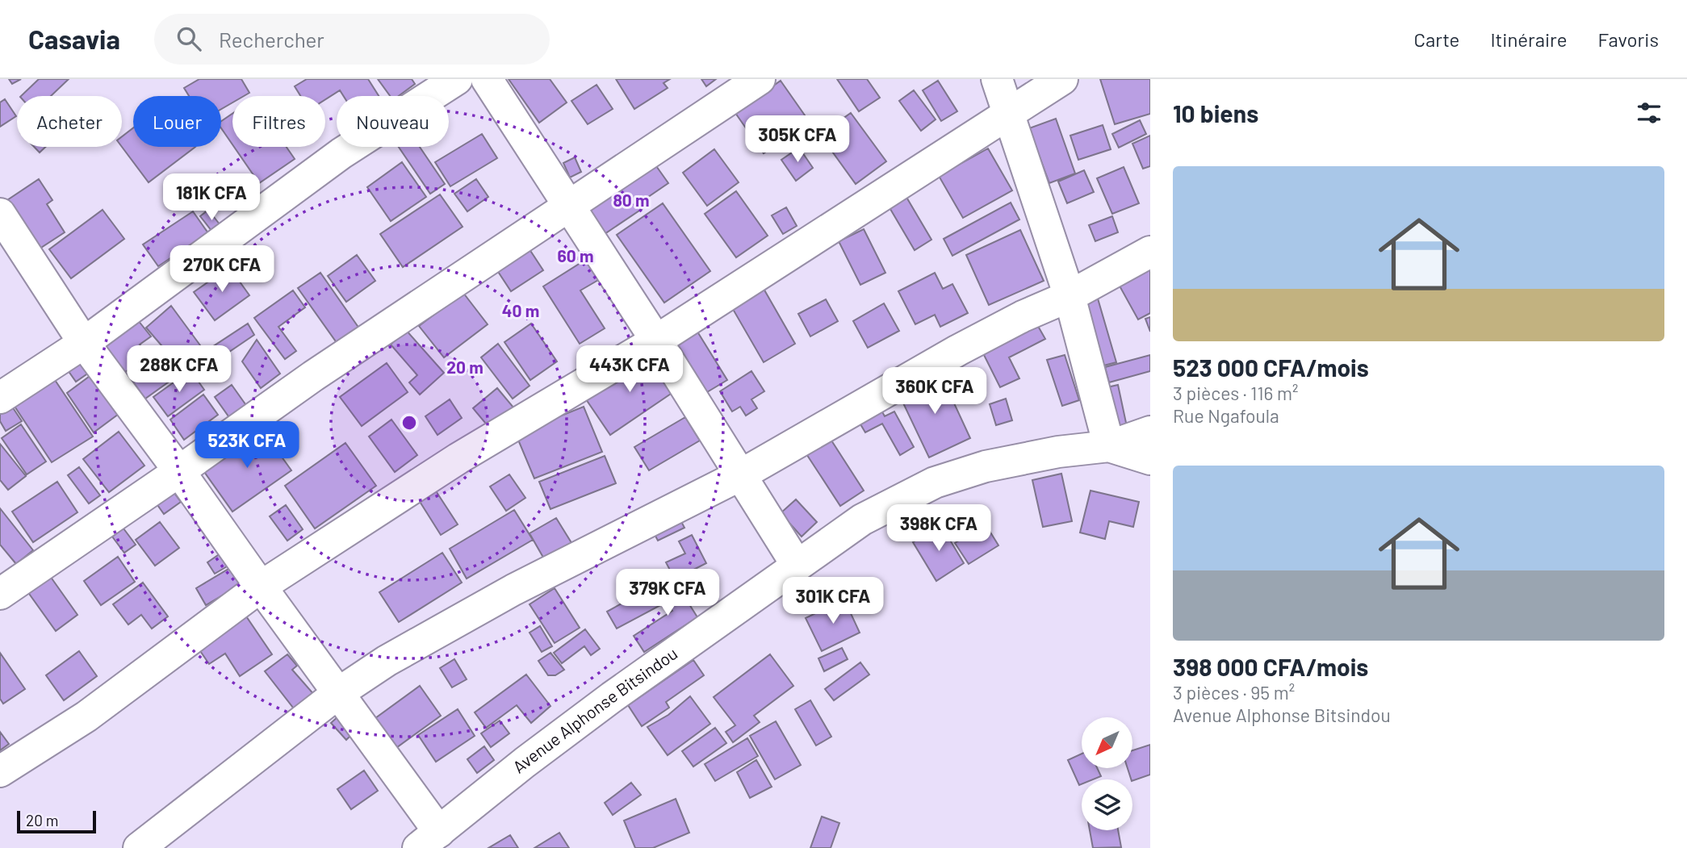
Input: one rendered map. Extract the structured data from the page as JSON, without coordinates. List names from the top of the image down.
{
  "streets": {
    "street": ["Avenue Alphonse Bitsindou"]
  },
  "scale_bar": "20 m",
  "north": "bottom left",
  "page": {
    "header": "Casavia",
    "search": "Rechercher",
    "nav": ["Carte", "Itinéraire", "Favoris"],
    "heading": "10 biens",
    "chip": [
      "Acheter",
      "Louer",
      "Filtres",
      "Nouveau"
    ],
    "price": [
      "305K CFA",
      "181K CFA",
      "270K CFA",
      "288K CFA",
      "443K CFA",
      "360K CFA",
      "523K CFA",
      "398K CFA",
      "379K CFA",
      "301K CFA"
    ],
    "list": [
      {
        "name": "523 000 CFA/mois",
        "note": "3 pièces · 116 m² · Rue Ngafoula"
      },
      {
        "name": "398 000 CFA/mois",
        "note": "3 pièces · 95 m² · Avenue Alphonse Bitsindou"
      }
    ],
    "scale": "20 m"
  },
  "rings": [
    "80 m",
    "60 m",
    "40 m",
    "20 m"
  ]
}
